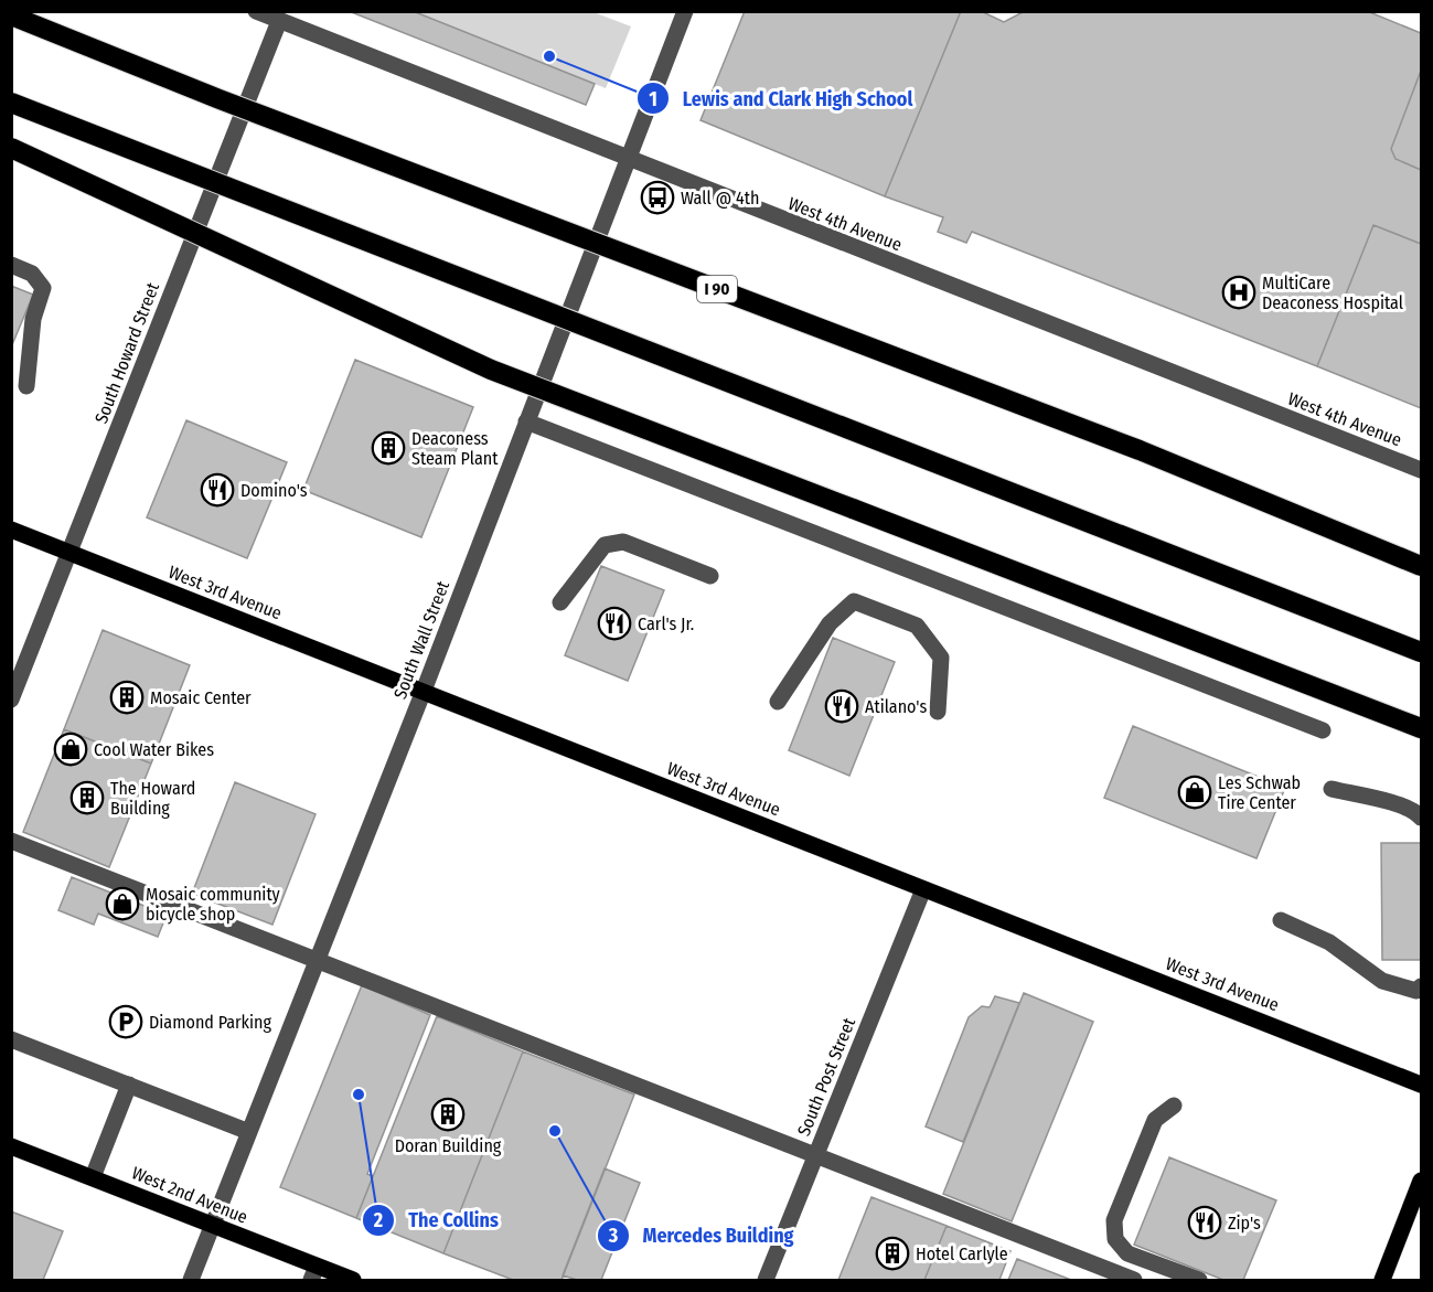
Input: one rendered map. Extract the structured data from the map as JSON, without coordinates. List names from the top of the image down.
{
  "streets": {
    "highway": ["I 90"],
    "main road": ["West 3rd Avenue", "West 2nd Avenue"],
    "street": [
      "West 4th Avenue",
      "South Howard Street",
      "South Wall Street",
      "South Post Street"
    ]
  },
  "crossings": [
    ["West 4th Avenue", "South Howard Street"],
    ["West 4th Avenue", "South Wall Street"],
    ["South Howard Street", "West 3rd Avenue"],
    ["West 3rd Avenue", "South Wall Street"],
    ["West 3rd Avenue", "South Post Street"],
    ["South Wall Street", "West 2nd Avenue"]
  ],
  "places": {
    "other": ["Lewis and Clark High School", "The Collins", "Mercedes Building"],
    "bus stop": ["Wall @ 4th"],
    "hospital": ["MultiCare Deaconess Hospital"],
    "building": [
      "Deaconess Steam Plant",
      "Mosaic Center",
      "The Howard Building",
      "Doran Building",
      "Hotel Carlyle"
    ],
    "restaurant": [
      "Domino's",
      "Carl's Jr.",
      "Atilano's",
      "Zip's"
    ],
    "shop": ["Cool Water Bikes", "Les Schwab Tire Center", "Mosaic community bicycle shop"],
    "parking": ["Diamond Parking"]
  }
}
